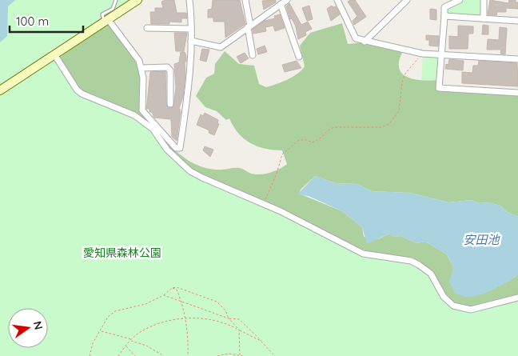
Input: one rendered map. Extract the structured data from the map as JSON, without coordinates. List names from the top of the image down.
{
  "water": ["安田池"],
  "parks": ["愛知県森林公園"],
  "scale_bar": "100 m",
  "north": "right"
}
